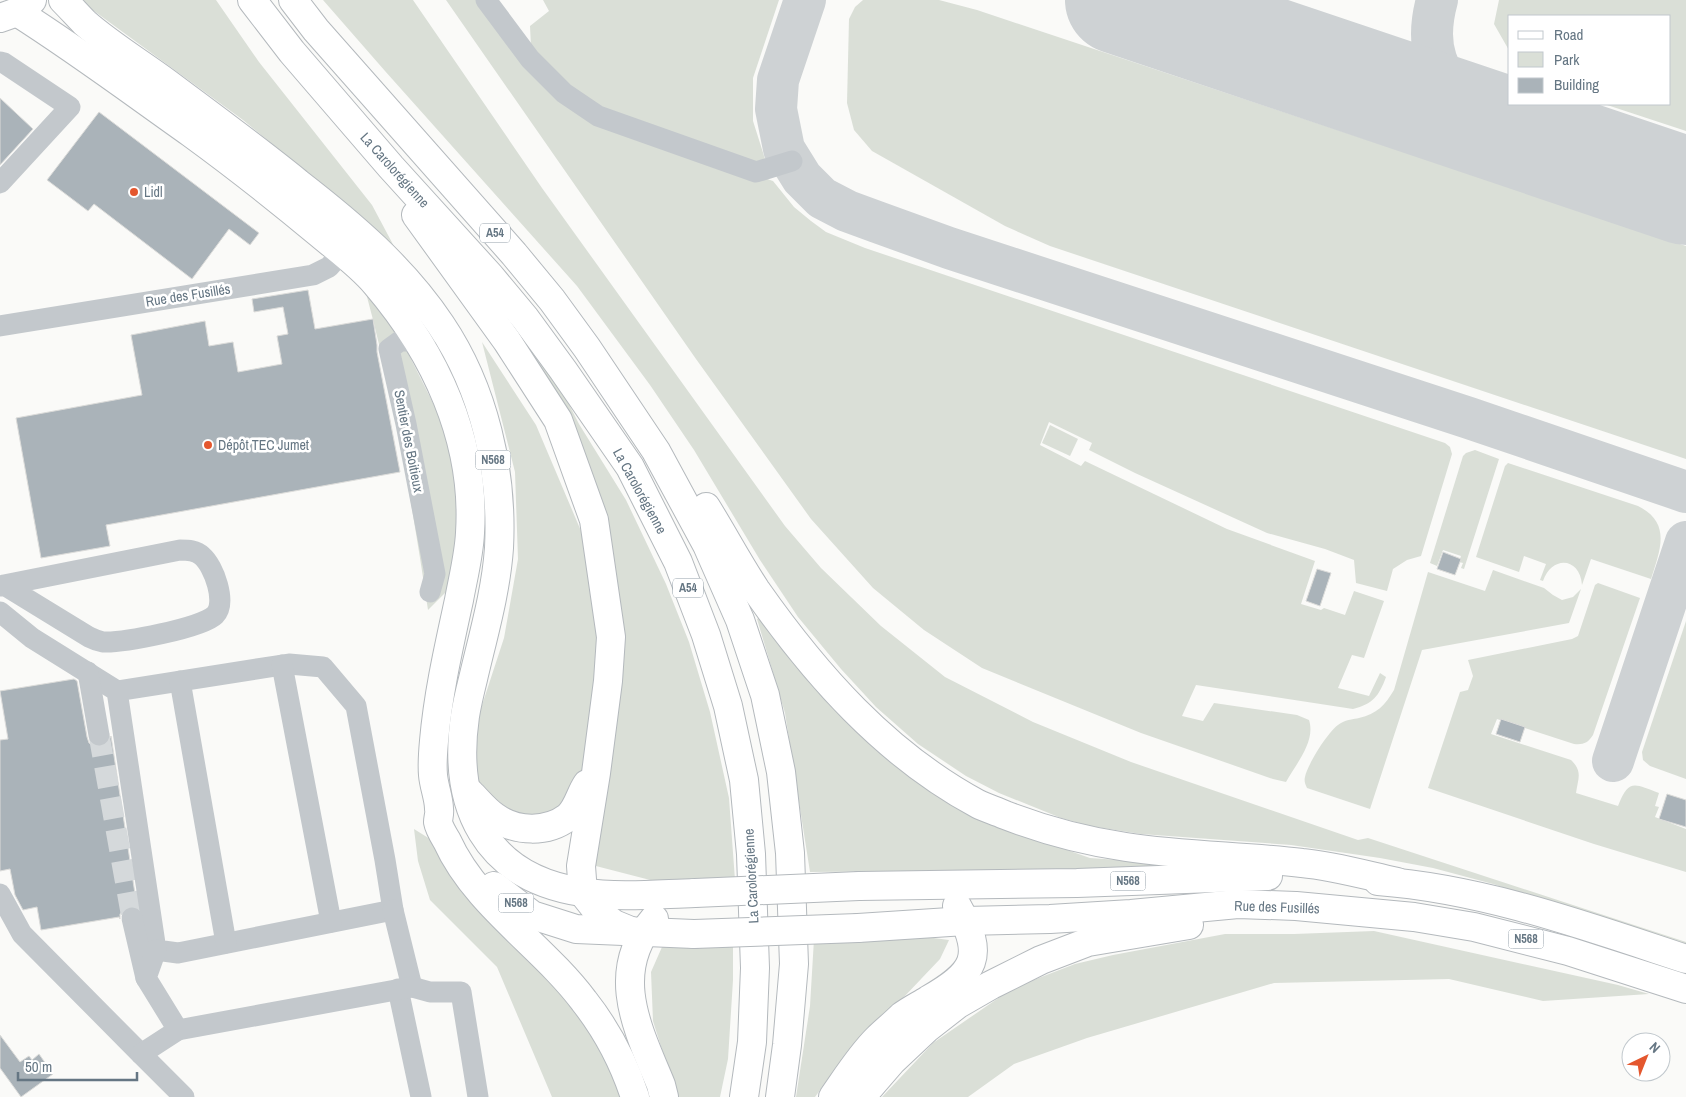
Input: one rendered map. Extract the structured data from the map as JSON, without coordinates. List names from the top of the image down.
{
  "streets": {
    "highway": [
      "La Carolorégienne",
      "A54",
      "Rue des Fusillés",
      "N568"
    ],
    "street": ["Sentier des Boitieux"]
  },
  "crossings": [
    ["Rue des Fusillés", "N568"],
    ["Sentier des Boitieux", "N568"]
  ],
  "places": ["Lidl", "Dépôt TEC Jumet"],
  "legend": ["Road", "Park", "Building"],
  "scale_bar": "50 m",
  "north": "top right"
}
